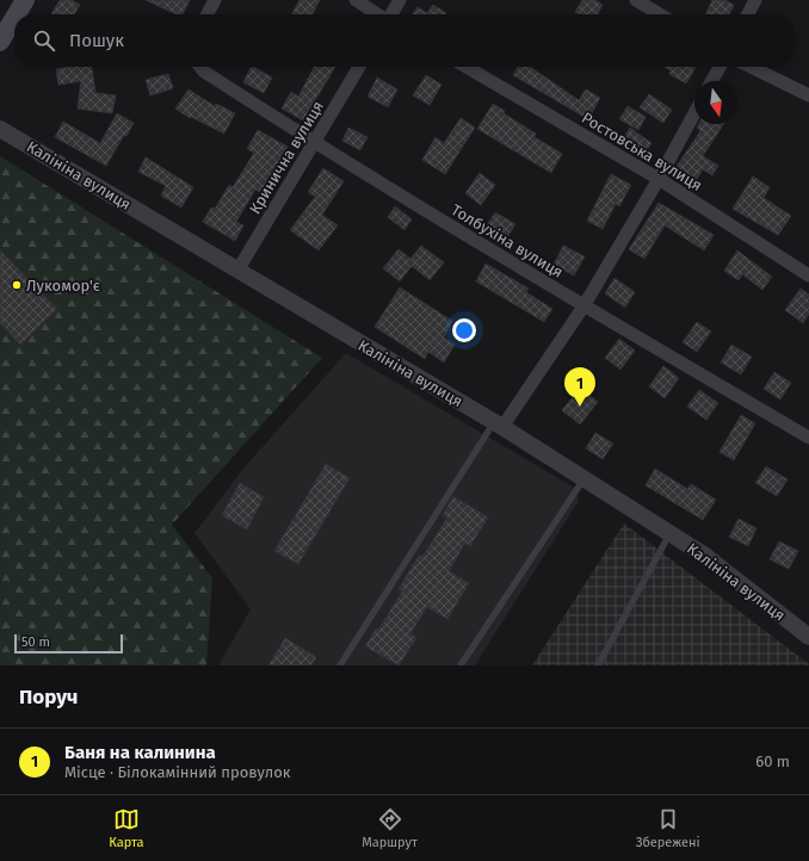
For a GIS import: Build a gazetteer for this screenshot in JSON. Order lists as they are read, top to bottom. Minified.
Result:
{"streets":{"street":["Ростовська вулиця","Кринична вулиця","Калініна вулиця","Толбухіна вулиця"]},"crossings":[["Кринична вулиця","Калініна вулиця"],["Кринична вулиця","Толбухіна вулиця"]],"places":["Лукомор'є"],"scale_bar":"50 m","north":"bottom","page":{"search":"Пошук","pins":"1","scale":"50 m","heading":"Поруч","list":[{"mark":"1","name":"Баня на калинина","note":"Місце · Білокамінний провулок","value":"60 m"}],"nav":["Карта","Маршрут","Збережені"]}}
